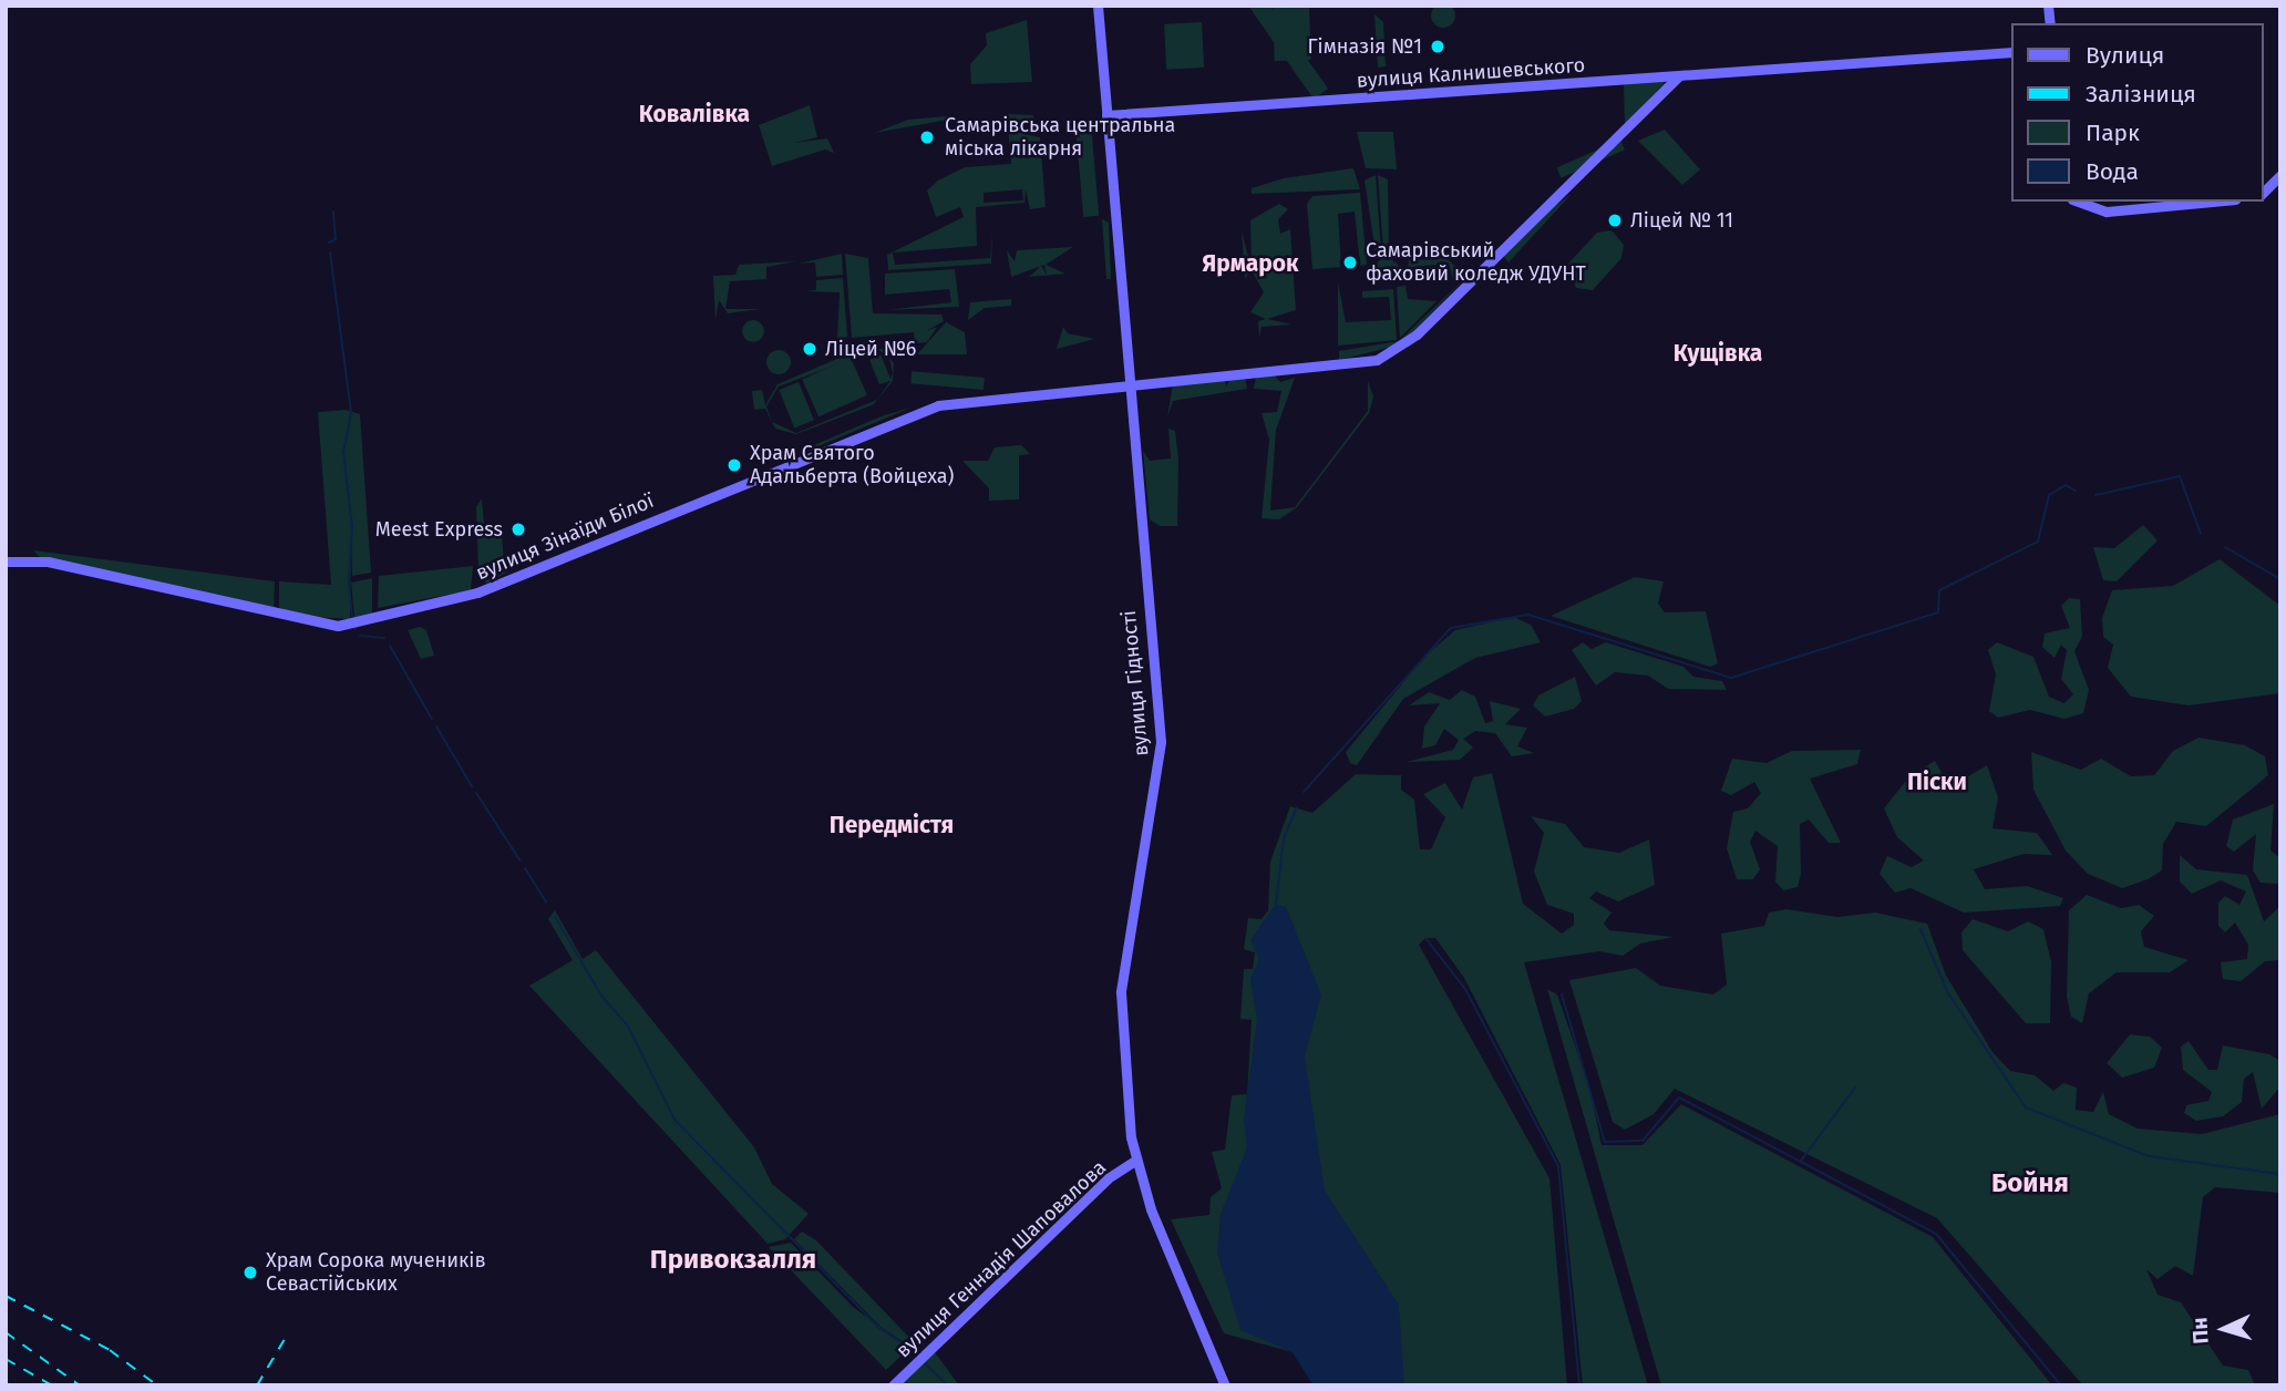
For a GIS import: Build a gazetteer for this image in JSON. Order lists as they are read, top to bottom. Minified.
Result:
{"streets":{"street":["вулиця Калнишевського","вулиця Зінаїди Білої","вулиця Гідності","вулиця Геннадія Шаповалова"]},"crossings":[["вулиця Калнишевського","вулиця Зінаїди Білої"],["вулиця Калнишевського","вулиця Гідності"],["вулиця Зінаїди Білої","вулиця Гідності"],["вулиця Гідності","вулиця Геннадія Шаповалова"]],"districts":["Ковалівка","Ярмарок","Кущівка","Піски","Передмістя","Бойня","Привокзалля"],"places":["Гімназія №1","Самарівська центральна міська лікарня","Ліцей № 11","Самарівський фаховий коледж УДУНТ","Ліцей №6","Храм Святого Адальберта (Войцеха)","Meest Express","Храм Сорока мучеників Севастійських"],"legend":["Вулиця","Залізниця","Парк","Вода"],"north":"left"}
